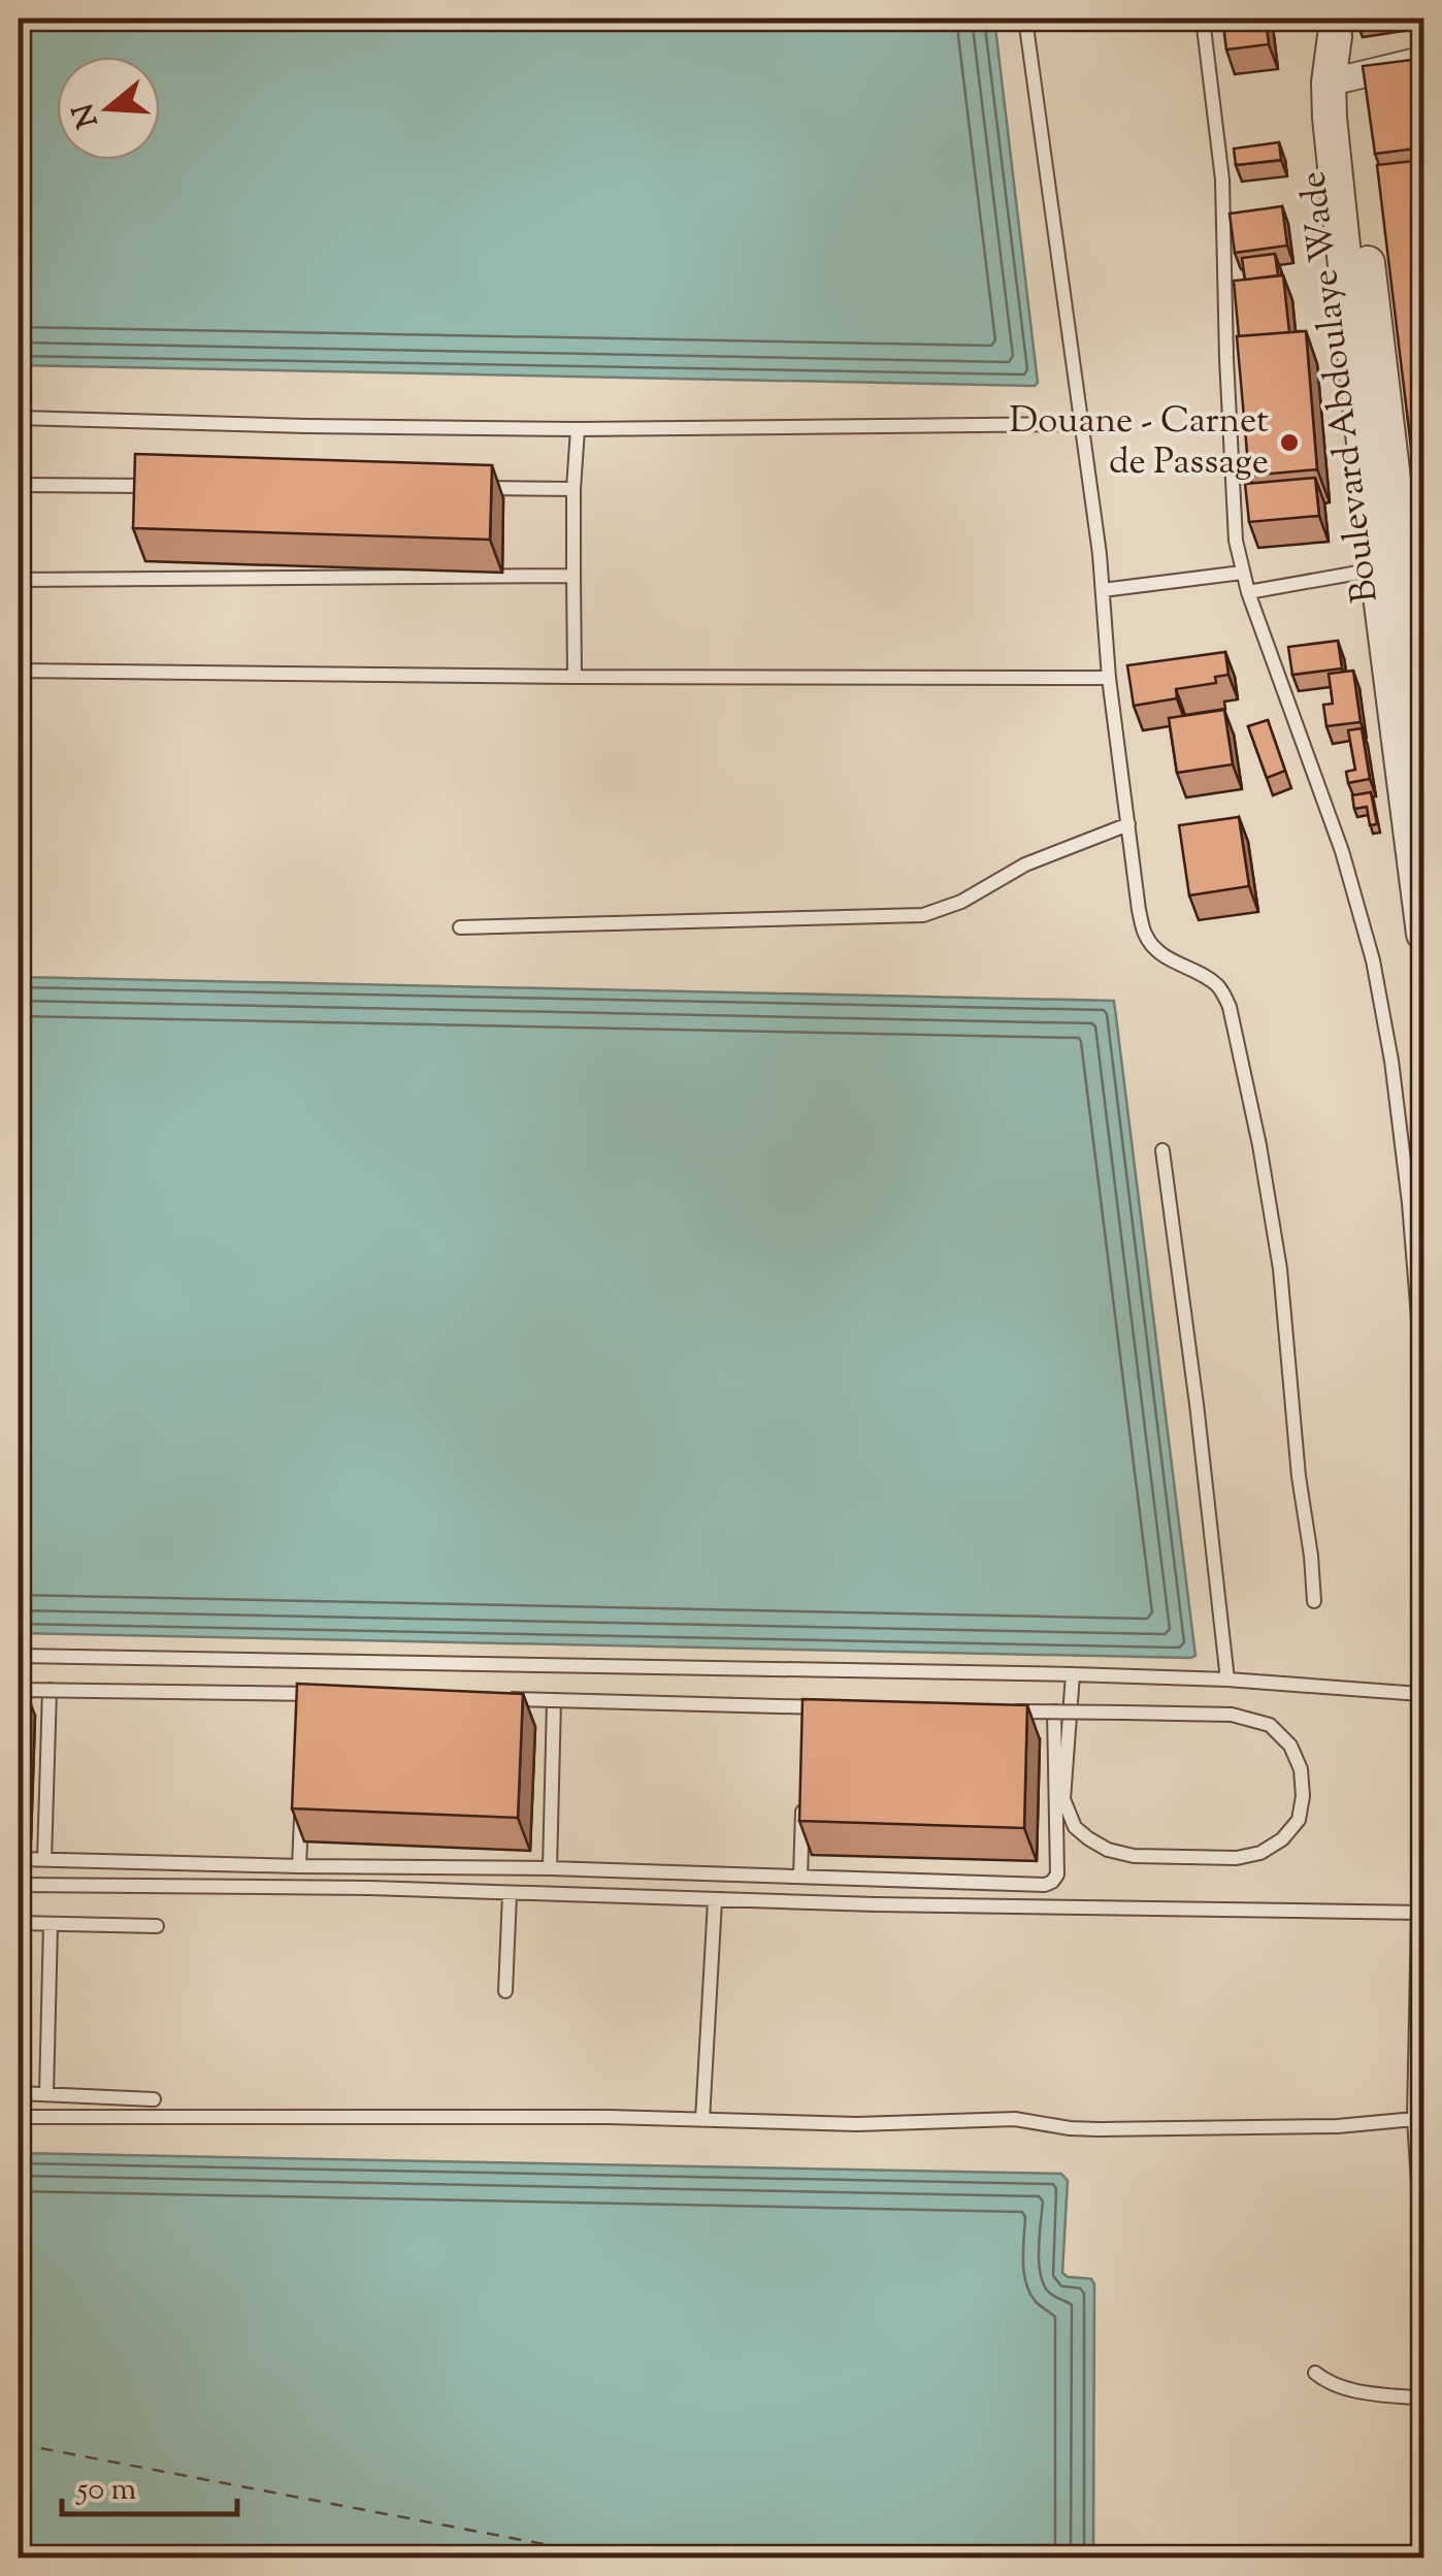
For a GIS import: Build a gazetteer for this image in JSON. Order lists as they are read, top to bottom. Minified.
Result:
{"streets":{"street":["Boulevard Abdoulaye Wade"]},"places":["Douane - Carnet de Passage"],"scale_bar":"50 m","north":"left"}
